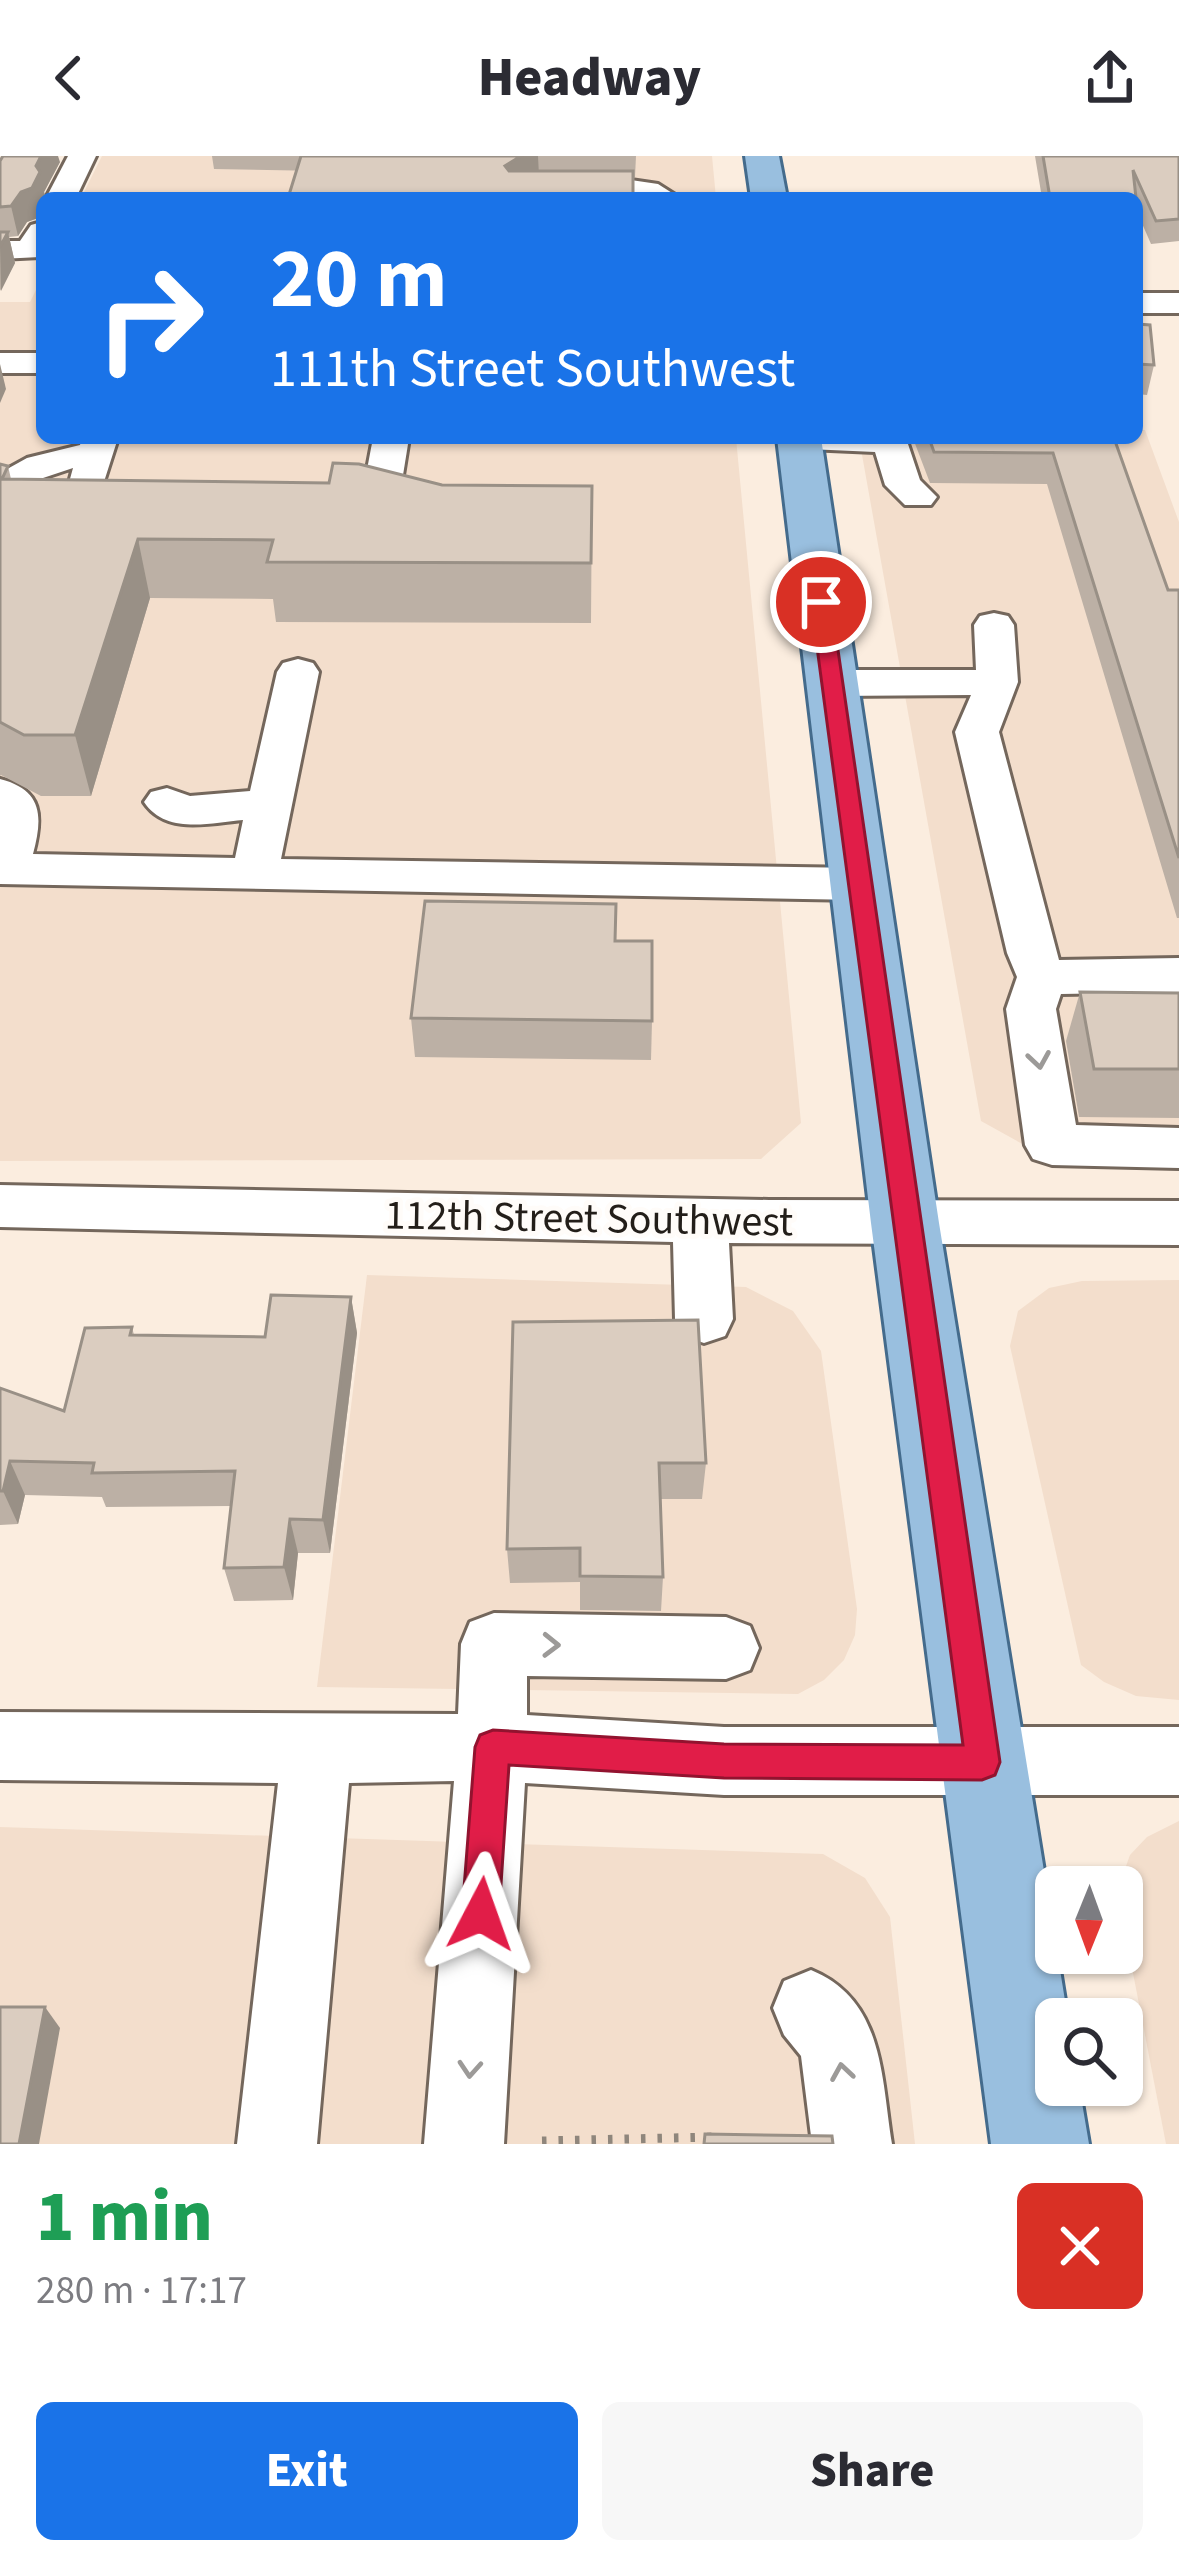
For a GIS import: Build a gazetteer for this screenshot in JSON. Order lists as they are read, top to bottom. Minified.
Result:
{"streets":{"street":["112th Street Southwest"]},"north":"bottom","page":{"header":"Headway","turn":["20 m","111th Street Southwest"],"heading":["1 min","280 m · 17:17"],"buttons":["Exit","Share"]}}
